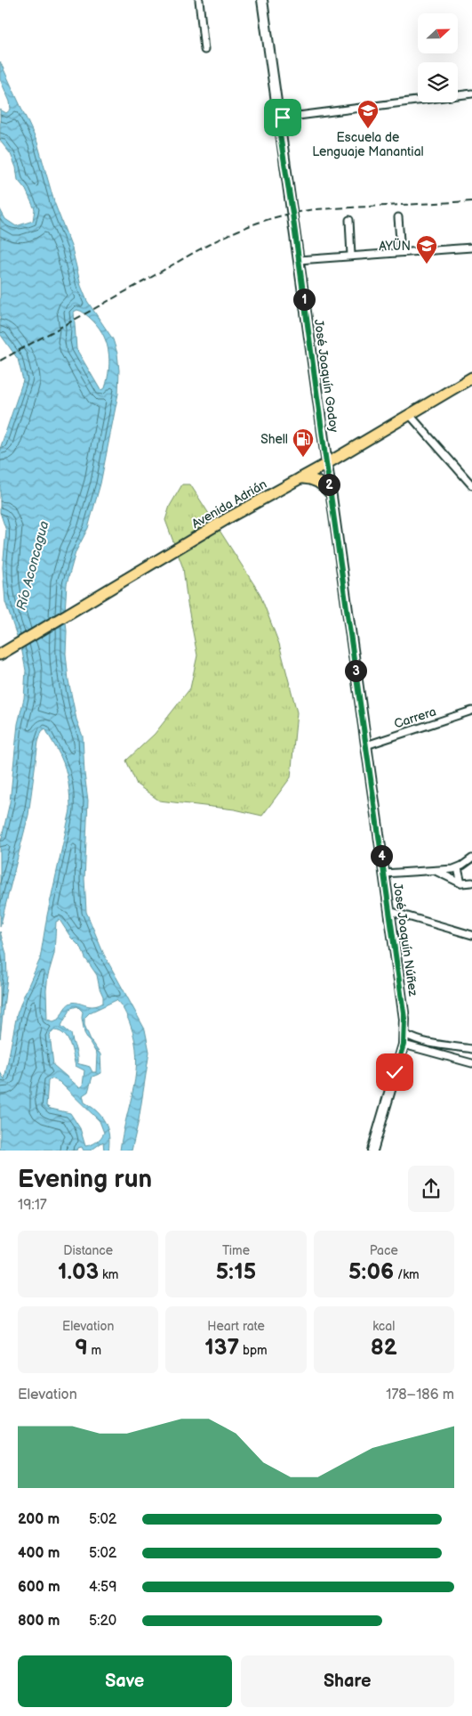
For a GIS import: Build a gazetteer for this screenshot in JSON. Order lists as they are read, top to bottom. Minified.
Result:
{"streets":{"main road":["Avenida Adrián"],"street":["José Joaquín Godoy","Carrera","José Joaquín Núñez"]},"crossings":[["José Joaquín Godoy","Avenida Adrián"],["José Joaquín Godoy","José Joaquín Núñez"],["Avenida Adrián","José Joaquín Núñez"],["Carrera","José Joaquín Núñez"]],"water":["Río Aconcagua"],"places":{"school or university":["Escuela de Lenguaje Manantial","AYÜN"],"fuel station":["Shell"]},"north":"right","page":{"pins":["1","2","3","4"],"heading":["Evening run","19:17"],"stats":[["Distance","1.03 km"],["Time","5:15"],["Pace","5:06 /km"],["Elevation","9 m"],["Heart rate","137 bpm"],["kcal","82"]],"chart":["Elevation","178–186 m"],"list":[{"name":"200 m","note":"5:02"},{"name":"400 m","note":"5:02"},{"name":"600 m","note":"4:59"},{"name":"800 m","note":"5:20"}],"buttons":["Save","Share"]}}
